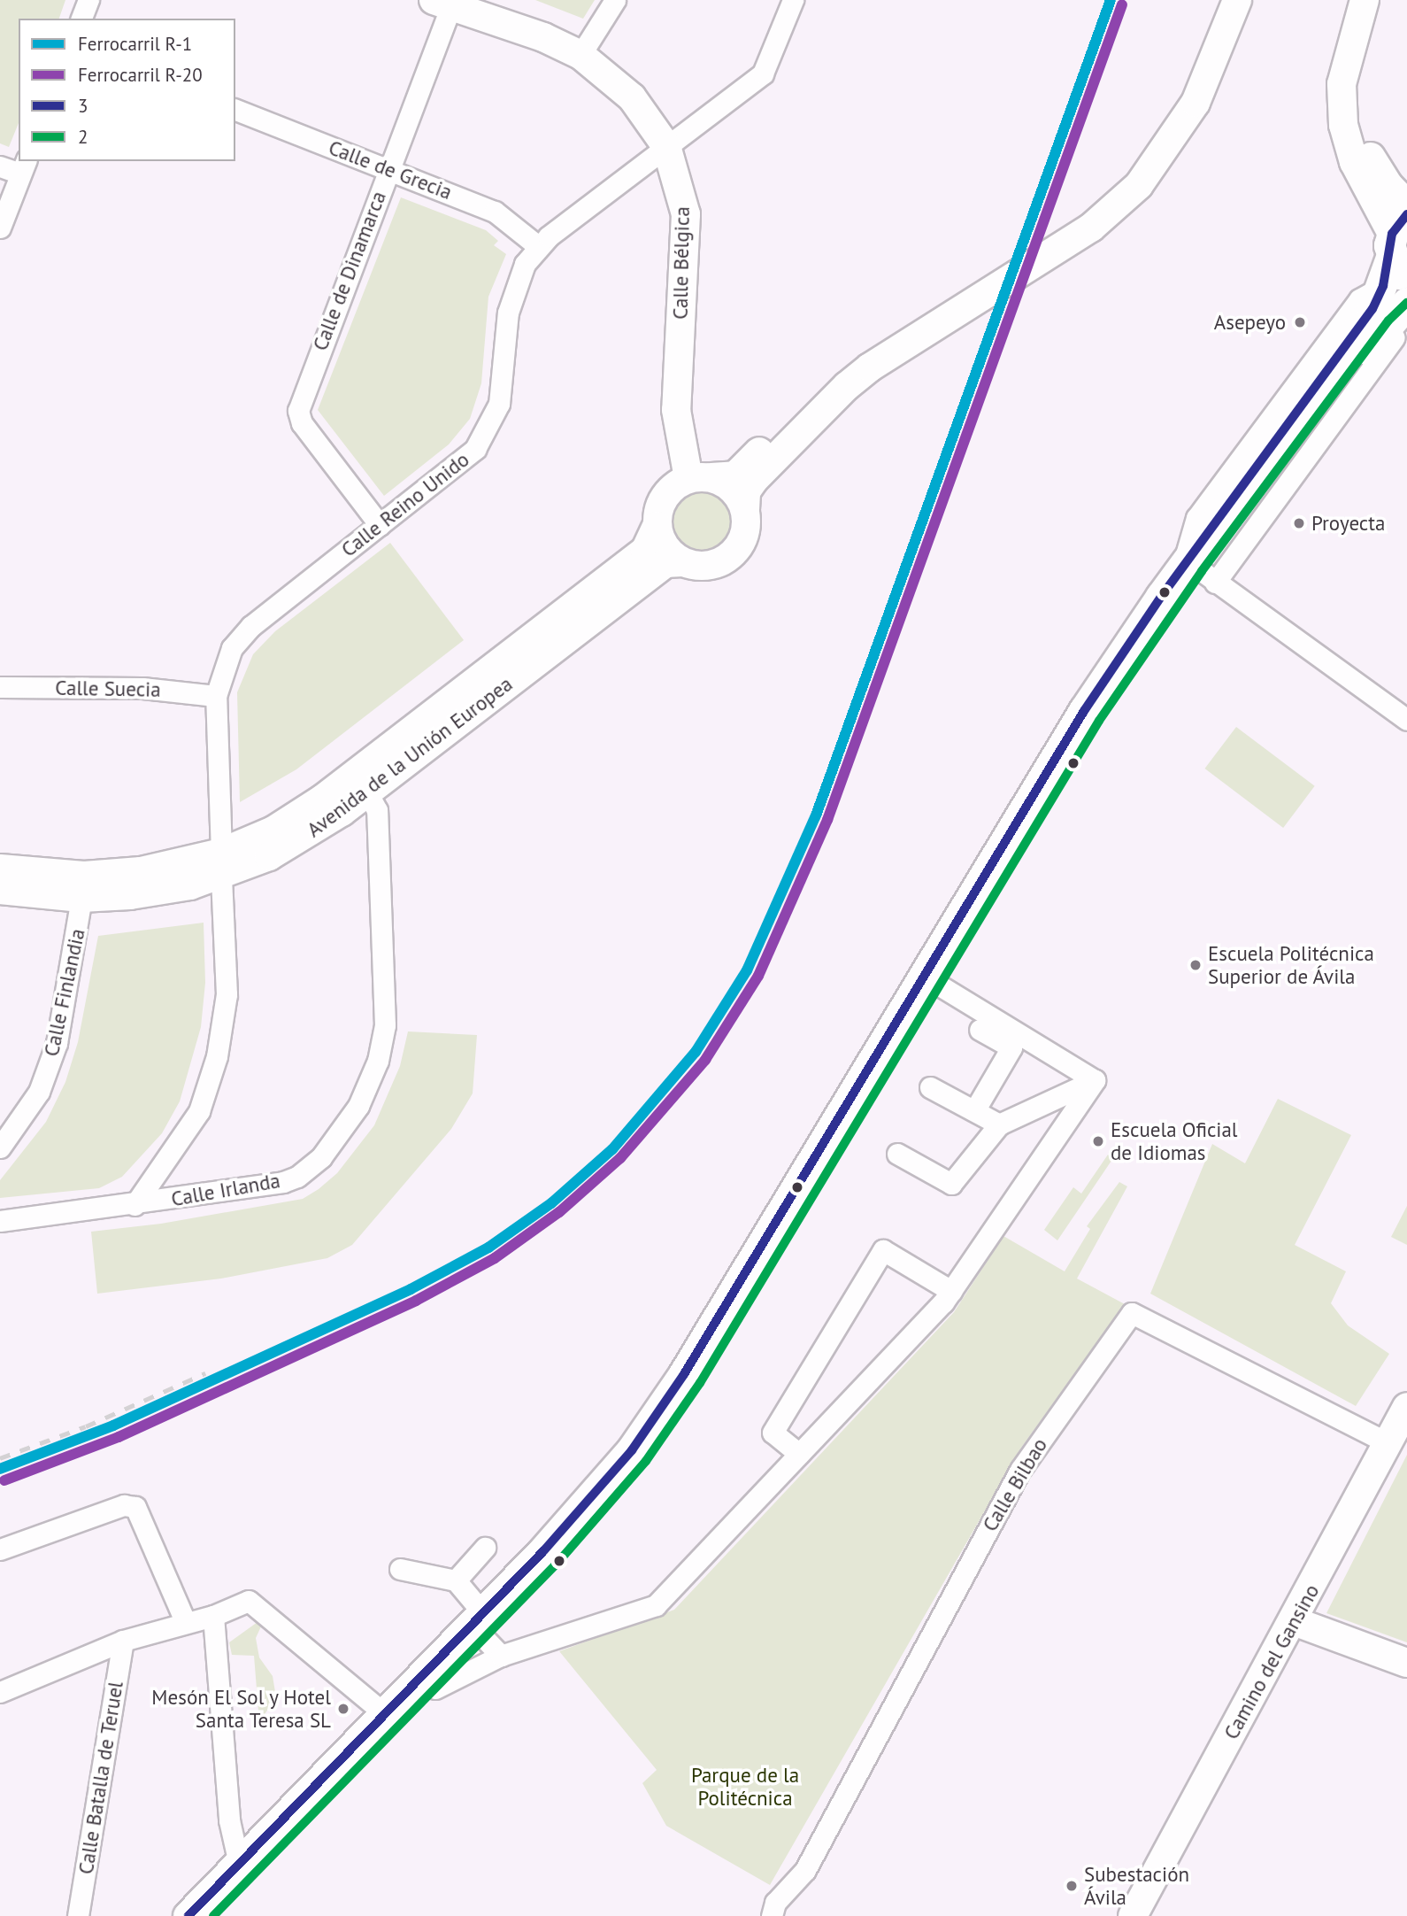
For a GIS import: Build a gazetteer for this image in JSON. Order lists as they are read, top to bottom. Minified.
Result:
{"streets":{"main road":["Calle Bélgica","Avenida de la Unión Europea","Camino del Gansino"],"street":["Calle de Grecia","Calle de Dinamarca","Calle Reino Unido","Calle Suecia","Calle Finlandia","Calle Irlanda","Calle Bilbao","Calle Batalla de Teruel"]},"crossings":[["Calle de Grecia","Calle de Dinamarca"],["Calle de Grecia","Calle Reino Unido"],["Calle Bélgica","Calle de Dinamarca"],["Calle Bélgica","Calle Reino Unido"],["Calle Bélgica","Avenida de la Unión Europea"],["Calle de Dinamarca","Calle Reino Unido"],["Calle Reino Unido","Calle Suecia"],["Calle Reino Unido","Avenida de la Unión Europea"],["Calle Reino Unido","Calle Irlanda"],["Avenida de la Unión Europea","Calle Finlandia"],["Avenida de la Unión Europea","Calle Irlanda"],["Calle Bilbao","Camino del Gansino"]],"parks":["Parque de la Politécnica"],"places":["Asepeyo","Proyecta","Escuela Politécnica Superior de Ávila","Escuela Oficial de Idiomas","Mesón El Sol y Hotel Santa Teresa SL","Subestación Ávila"],"lines":["rail line R-1","rail line R-20","transit line 3","transit line 2"],"legend":["Ferrocarril R-1","Ferrocarril R-20","3","2"]}
